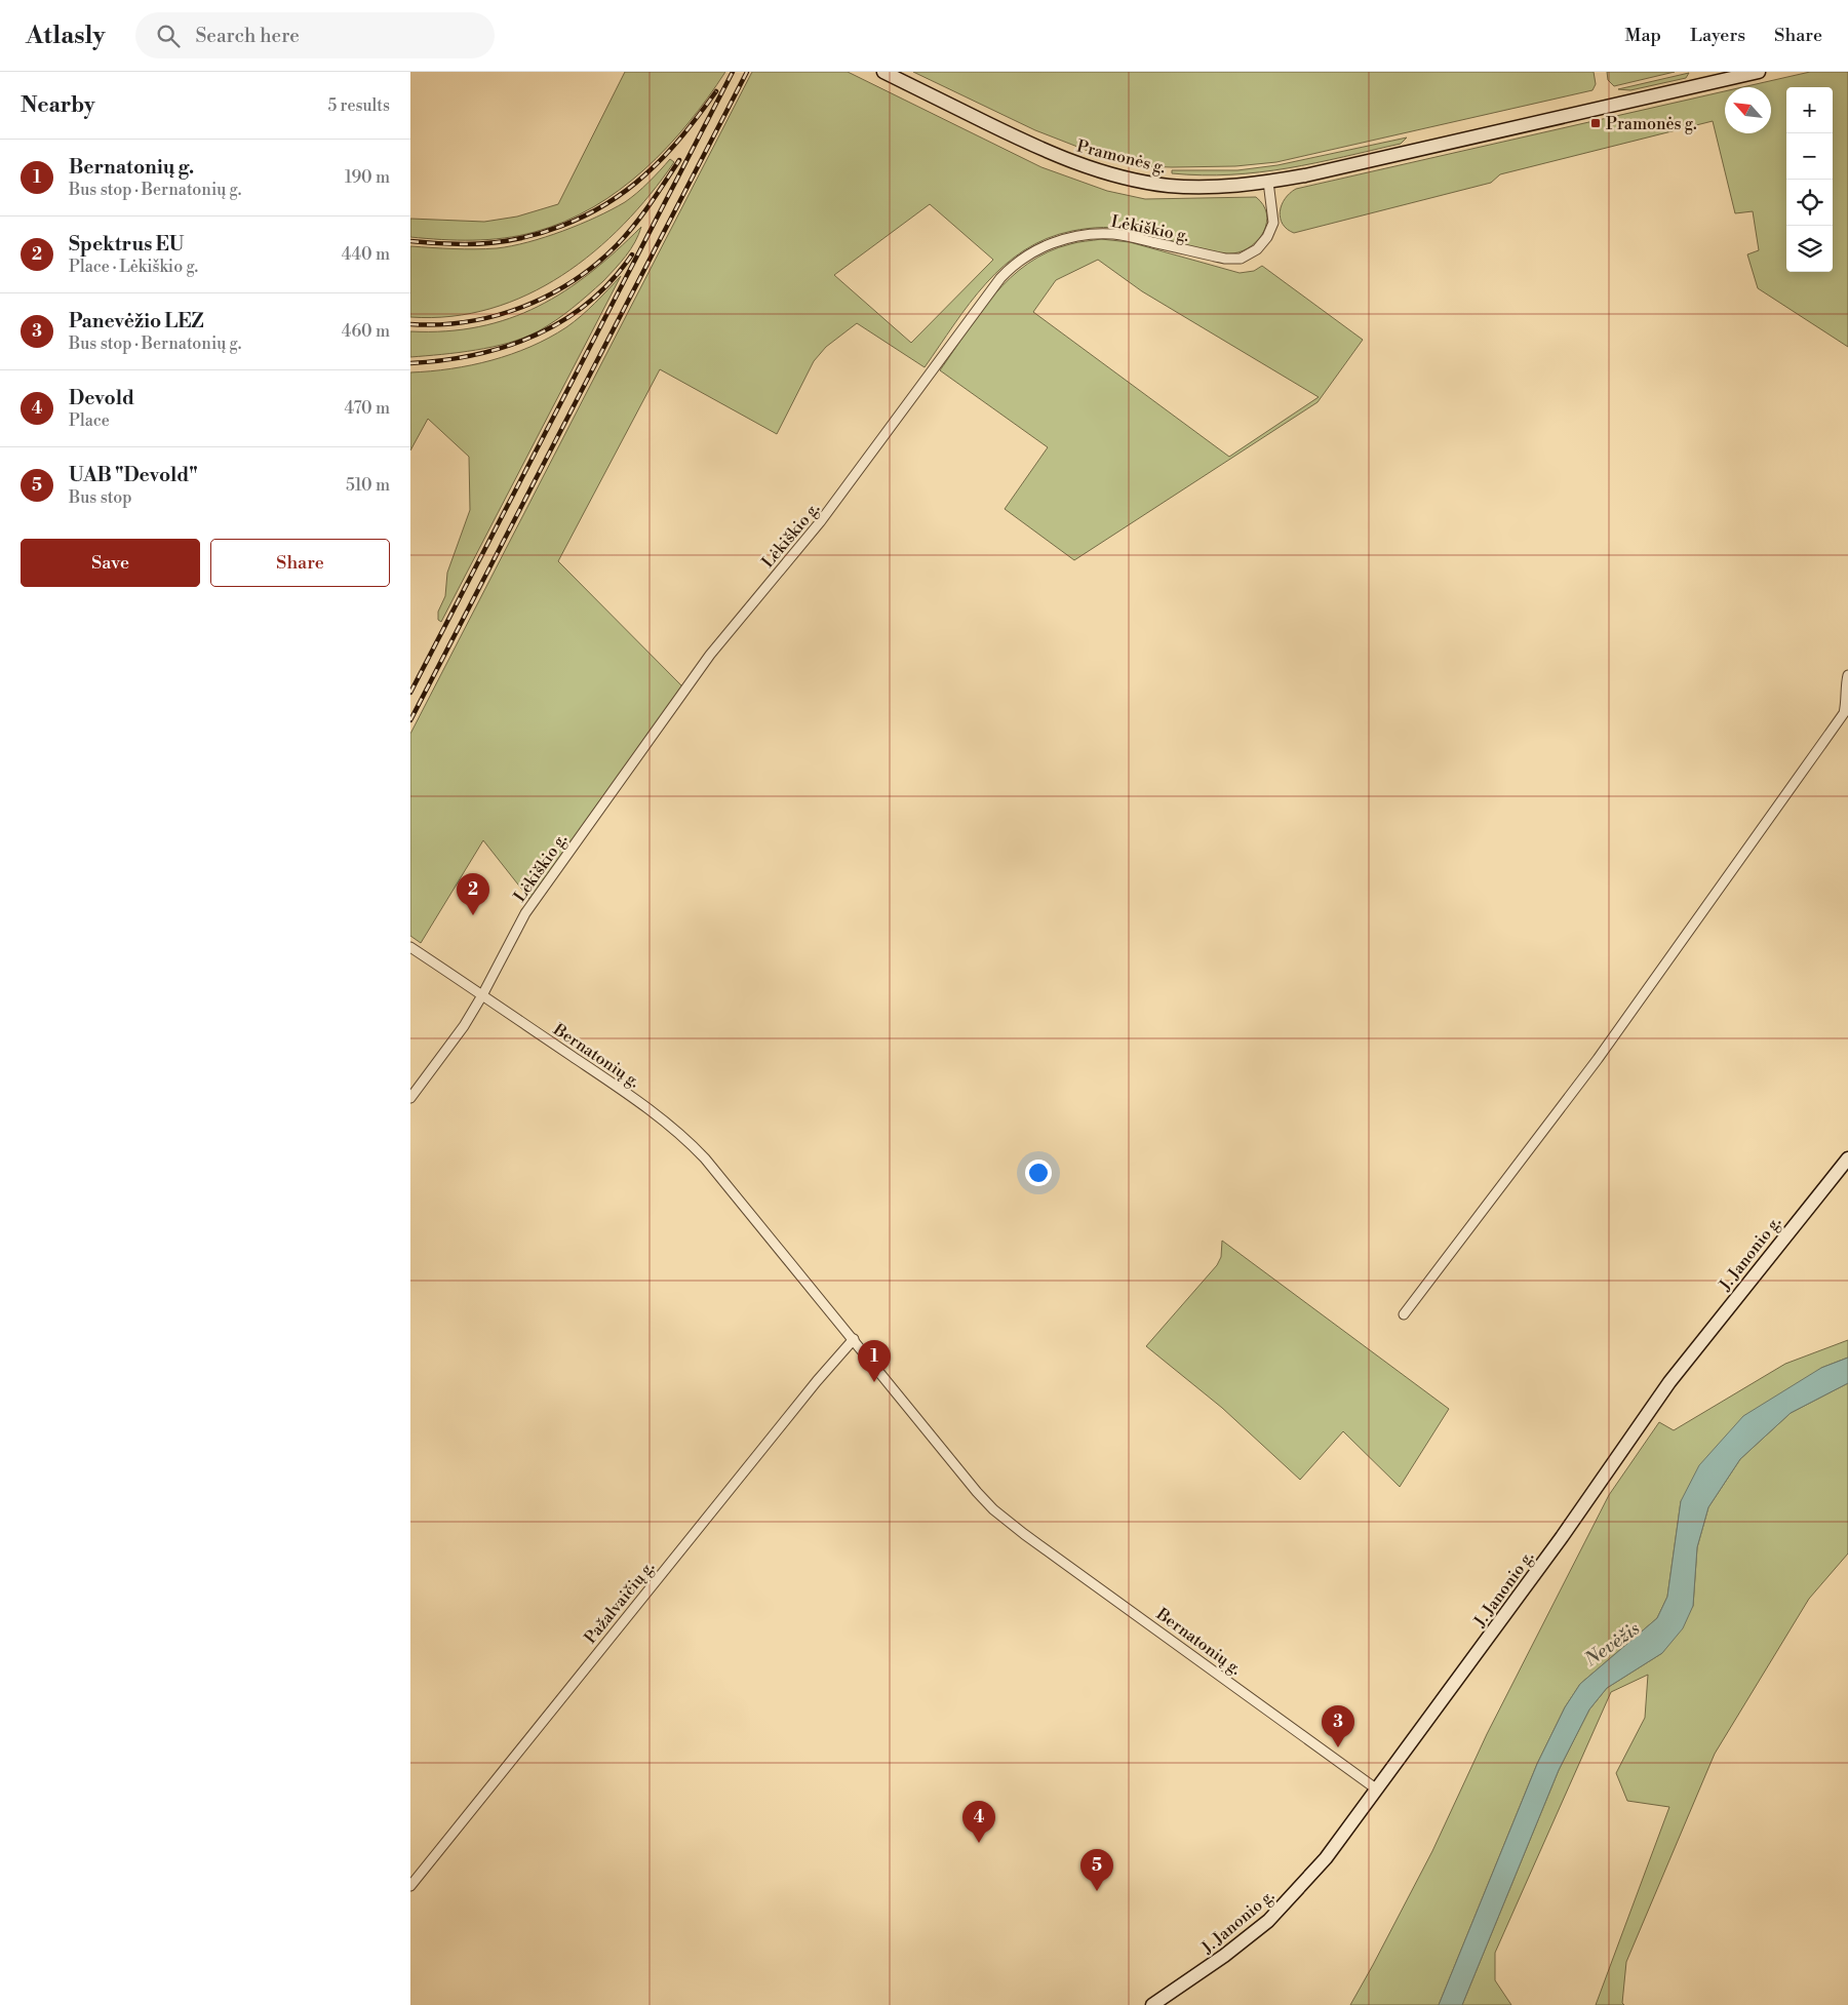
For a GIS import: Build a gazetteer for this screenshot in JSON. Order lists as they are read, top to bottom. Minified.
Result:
{"streets":{"street":["Pramonės g.","Lėkiškio g.","Bernatonių g.","J. Janonio g.","Pažalvaičių g."]},"crossings":[["Pramonės g.","Lėkiškio g."],["Lėkiškio g.","Bernatonių g."],["Bernatonių g.","J. Janonio g."],["Bernatonių g.","Pažalvaičių g."]],"water":["Nevėžis"],"places":{"transit":["Pramonės g."]},"north":"top left","page":{"header":"Atlasly","search":"Search here","nav":["Map","Layers","Share"],"heading":["Nearby","5 results"],"map_buttons":["+","−"],"list":[{"mark":"1","name":"Bernatonių g.","note":"Bus stop · Bernatonių g.","value":"190 m"},{"mark":"2","name":"Spektrus EU","note":"Place · Lėkiškio g.","value":"440 m"},{"mark":"3","name":"Panevėžio LEZ","note":"Bus stop · Bernatonių g.","value":"460 m"},{"mark":"4","name":"Devold","note":"Place","value":"470 m"},{"mark":"5","name":"UAB \"Devold\"","note":"Bus stop","value":"510 m"}],"buttons":["Save","Share"],"pins":["2","1","3","4","5"]}}
